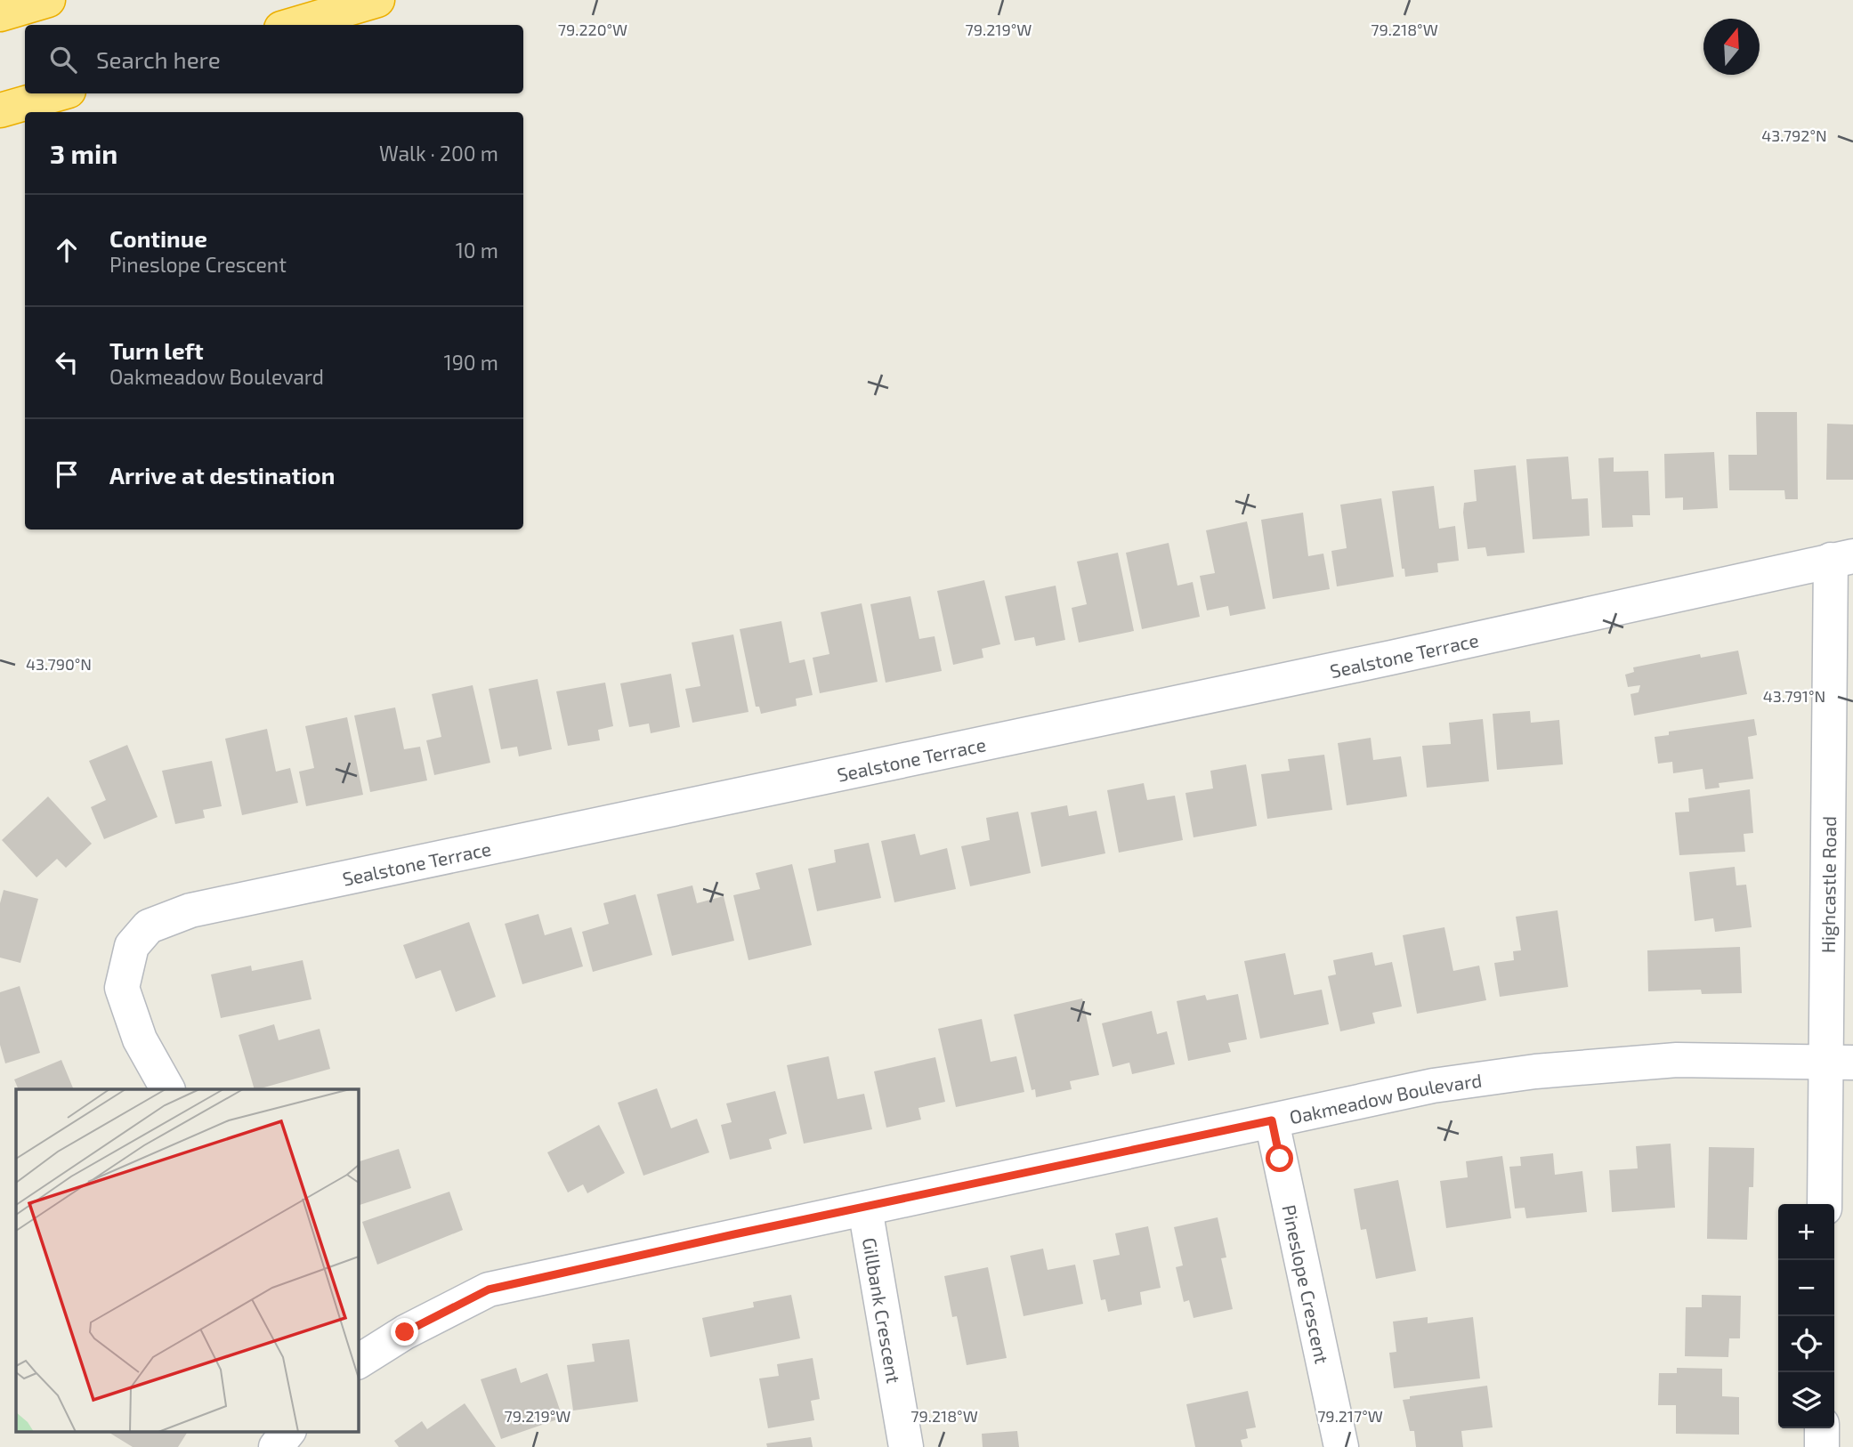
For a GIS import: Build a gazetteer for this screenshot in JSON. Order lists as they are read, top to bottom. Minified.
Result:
{"streets":{"street":["Sealstone Terrace","Highcastle Road","Oakmeadow Boulevard","Pineslope Crescent","Gillbank Crescent"]},"crossings":[["Sealstone Terrace","Highcastle Road"],["Highcastle Road","Oakmeadow Boulevard"],["Oakmeadow Boulevard","Pineslope Crescent"],["Oakmeadow Boulevard","Gillbank Crescent"]],"north":"top","page":{"search":"Search here","heading":["3 min","Walk · 200 m"],"list":[["Continue","Pineslope Crescent","10 m"],["Turn left","Oakmeadow Boulevard","190 m"],"Arrive at destination"],"map_buttons":["+","−"]},"coordinates":["79.220°W","79.219°W","79.218°W","43.792°N","43.790°N","43.791°N","79.217°W"]}
